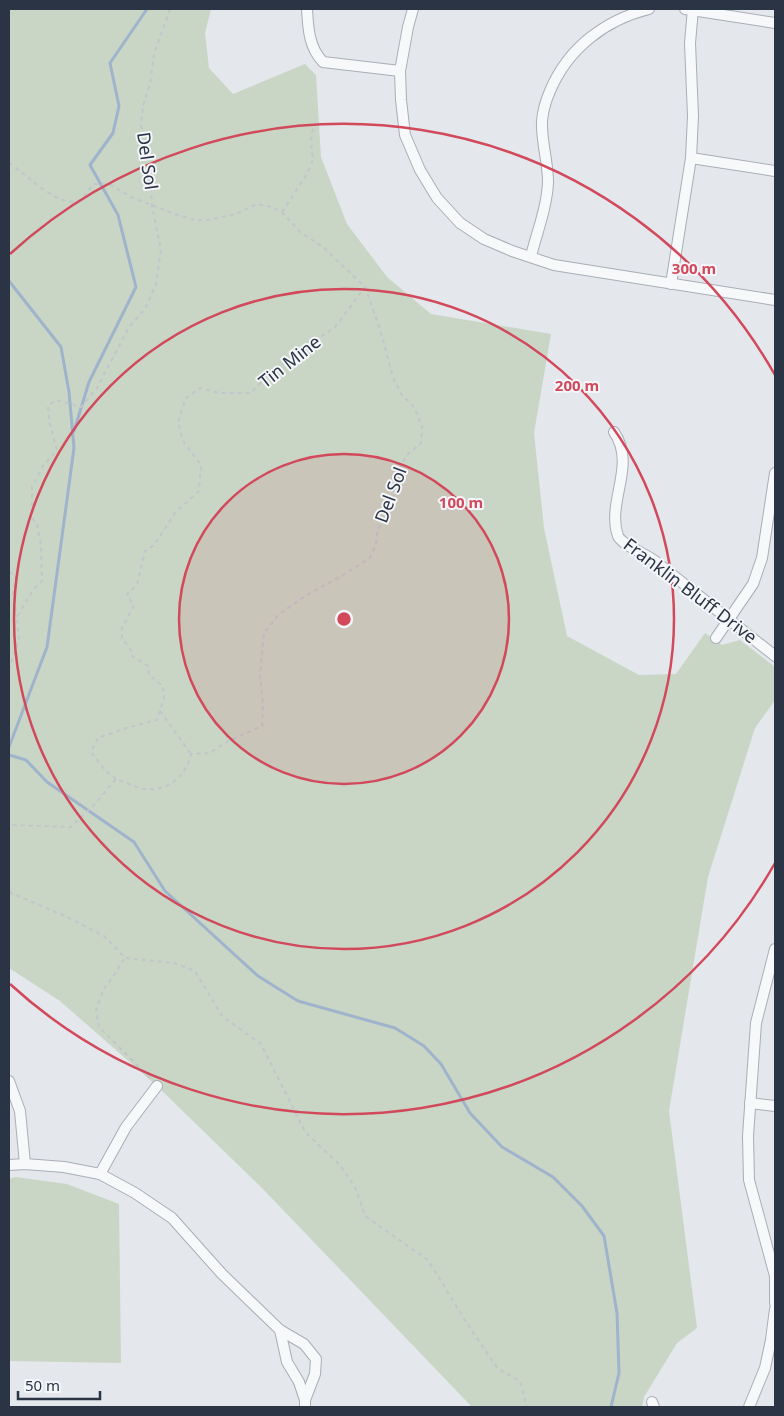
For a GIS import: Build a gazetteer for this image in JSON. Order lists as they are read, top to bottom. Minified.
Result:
{"streets":{"street":["Franklin Bluff Drive"],"path":["Del Sol","Tin Mine"]},"crossings":[["Del Sol","Tin Mine"]],"scale_bar":"50 m","rings":["300 m","200 m","100 m"]}
